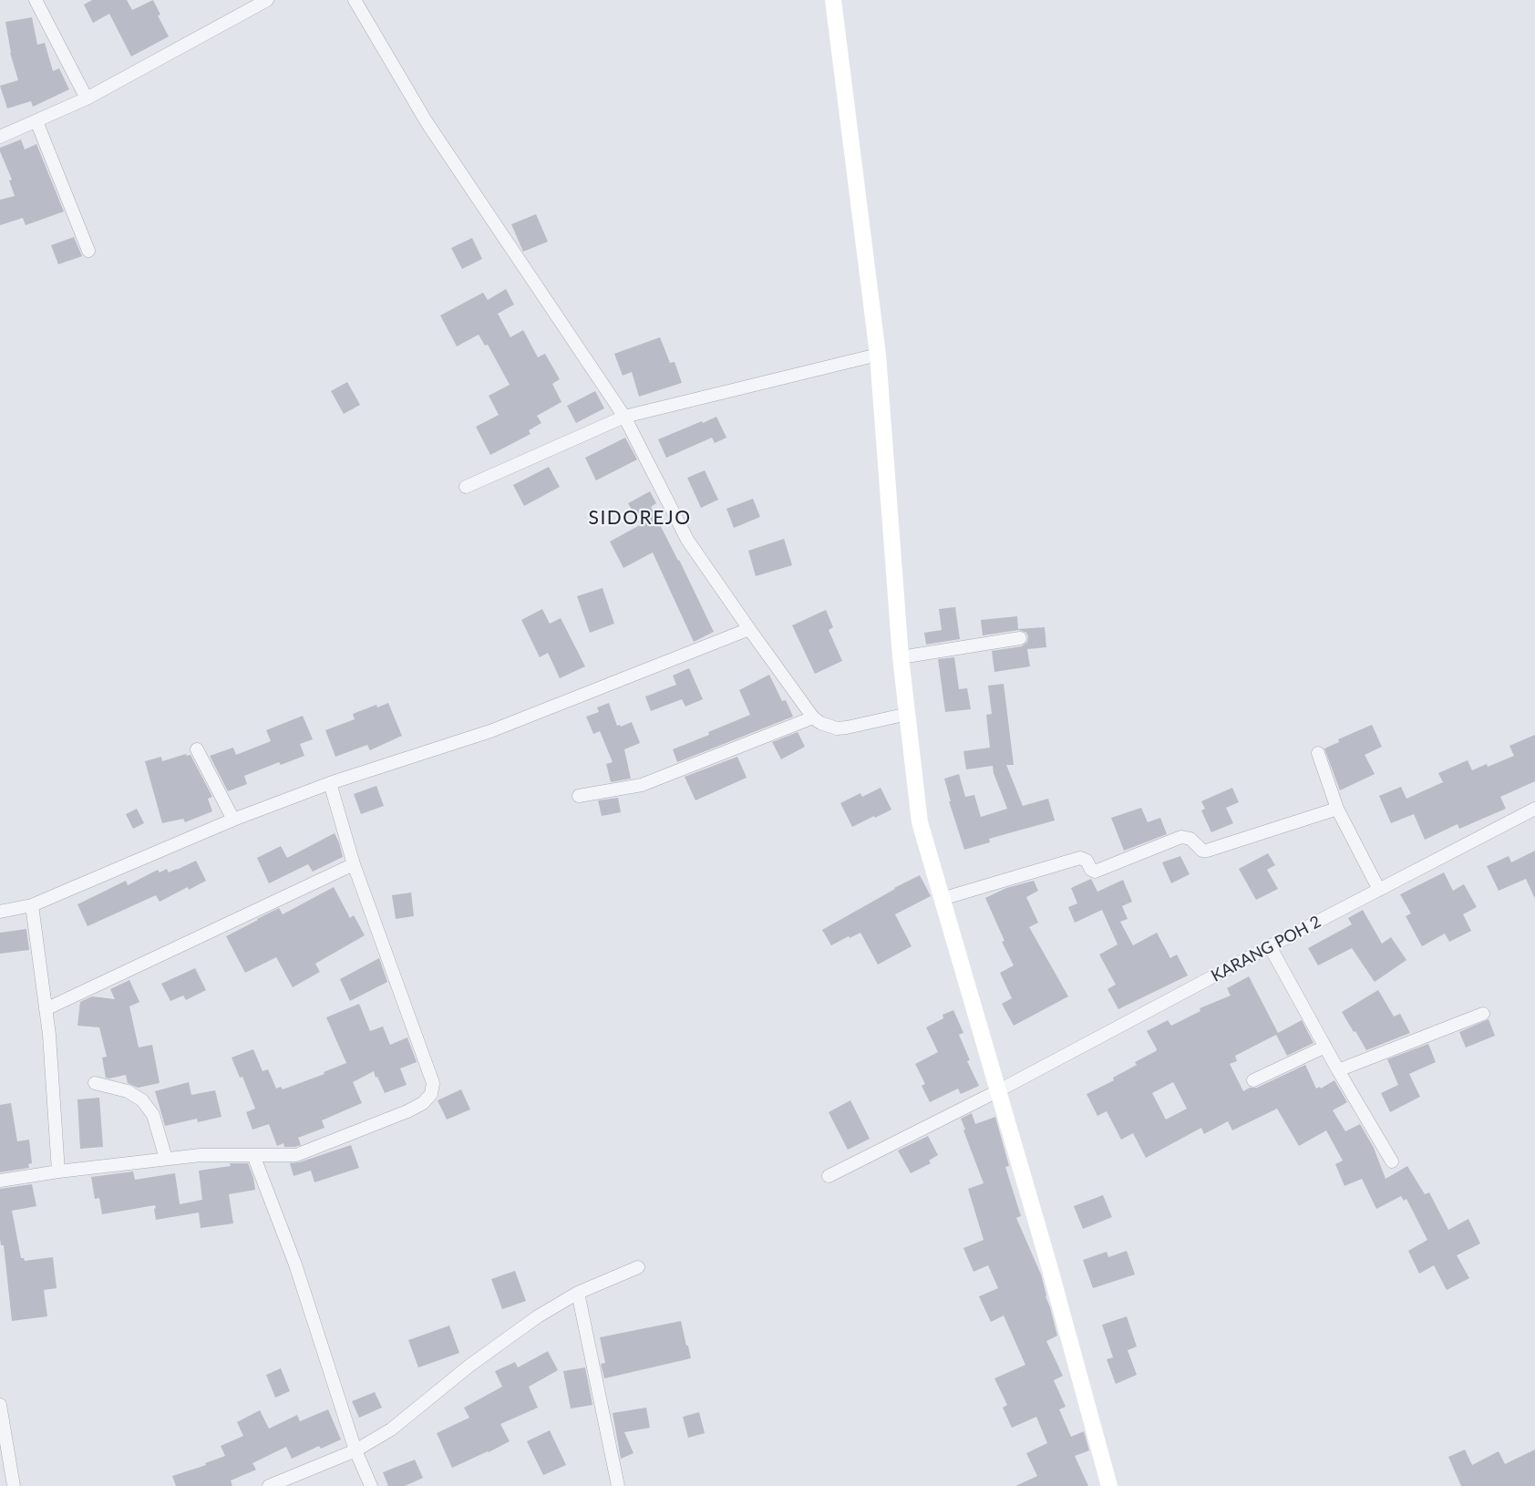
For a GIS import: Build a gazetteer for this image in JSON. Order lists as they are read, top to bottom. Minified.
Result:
{"streets":{"street":["KARANG POH 2"]},"districts":["SIDOREJO"]}
